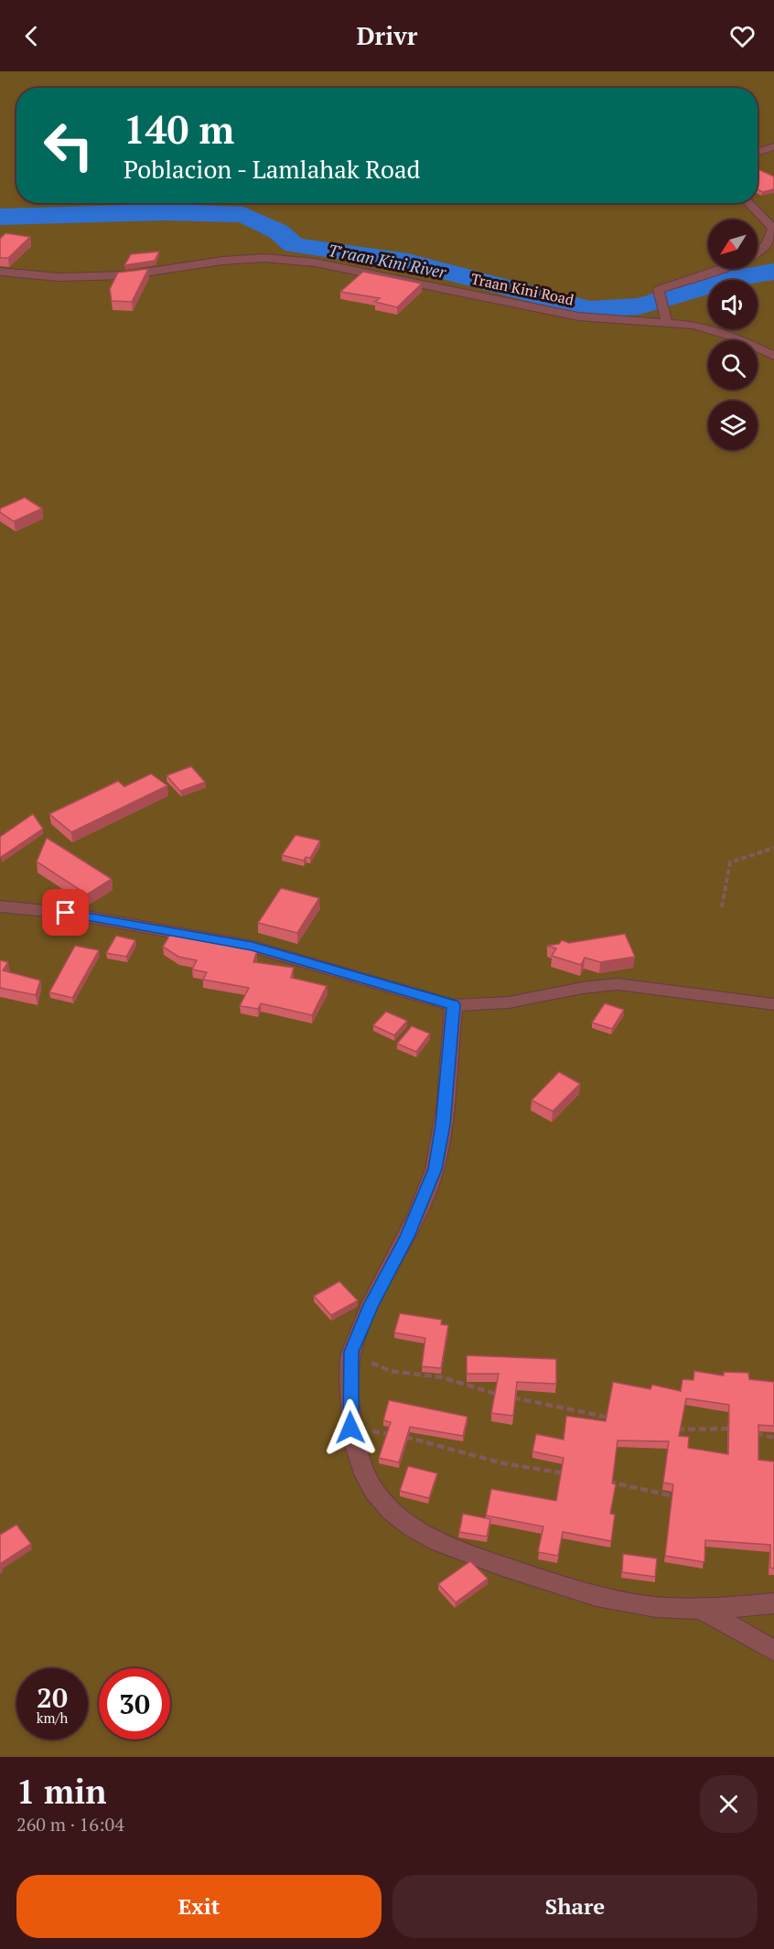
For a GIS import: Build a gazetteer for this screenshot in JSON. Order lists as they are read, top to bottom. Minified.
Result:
{"streets":{"street":["Traan Kini Road"]},"water":["T'raan Kini River"],"north":"bottom left","page":{"header":"Drivr","turn":["140 m","Poblacion - Lamlahak Road"],"speed":"20 km/h","limit":"30","heading":["1 min","260 m · 16:04"],"buttons":["Exit","Share"]}}
